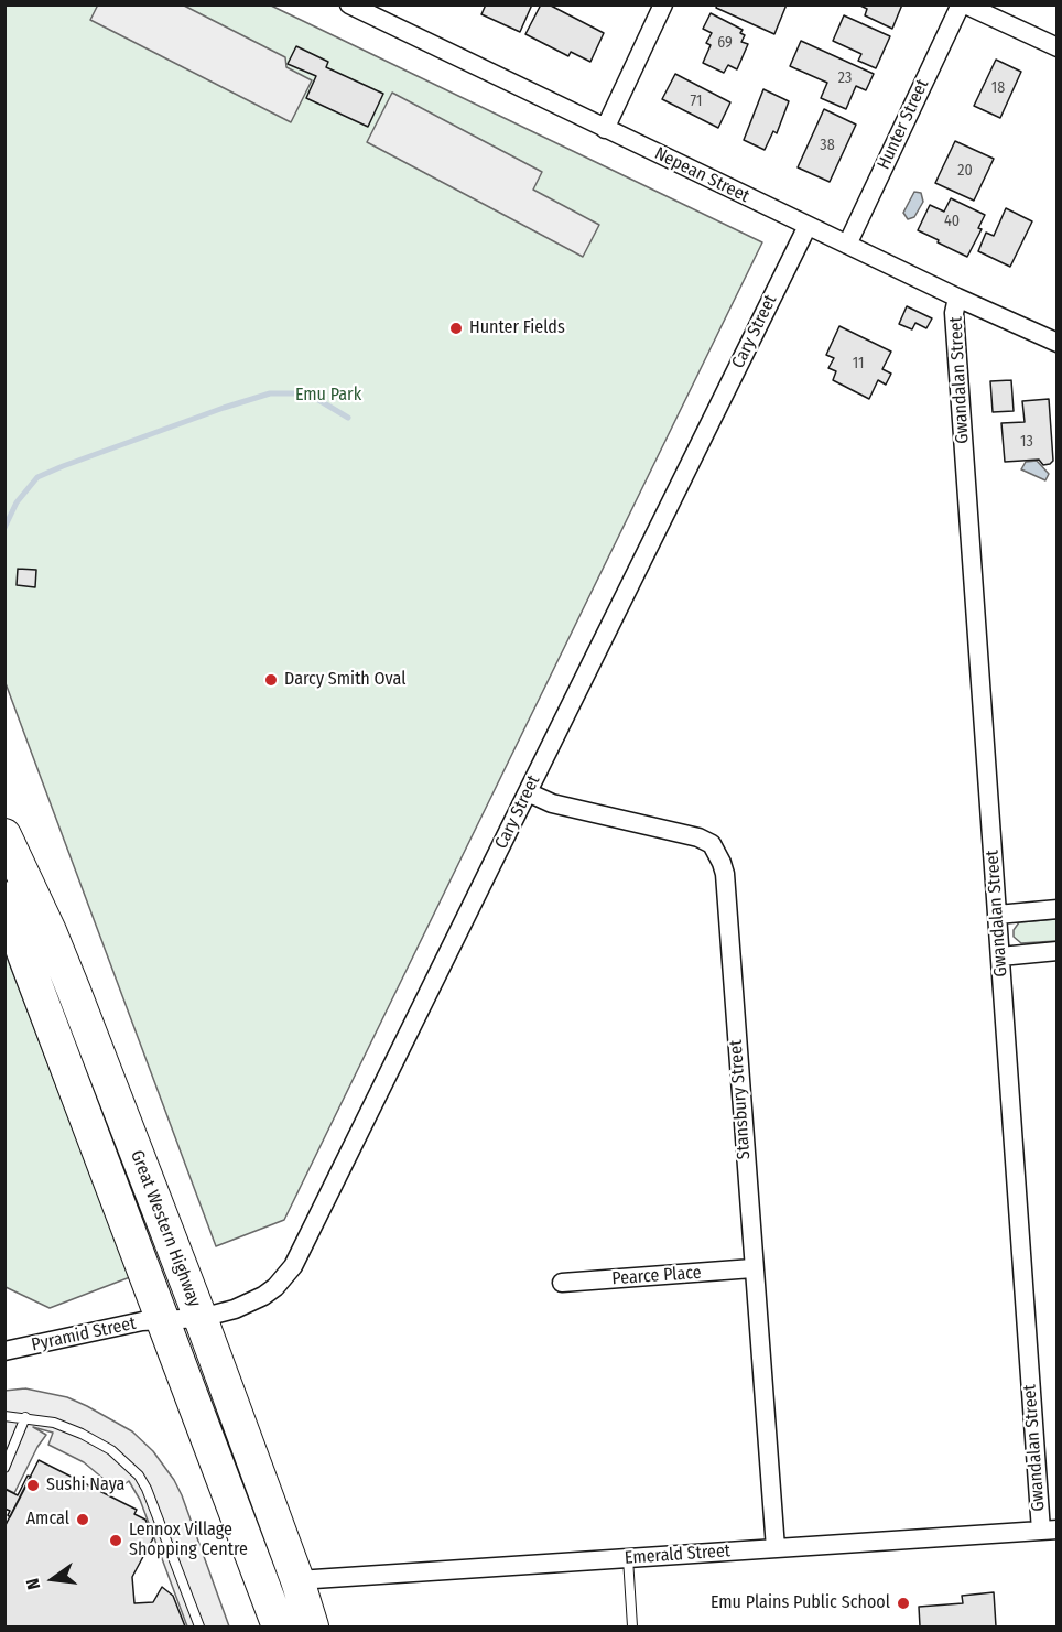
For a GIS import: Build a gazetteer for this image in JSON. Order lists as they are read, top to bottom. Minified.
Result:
{"streets":{"highway":["Great Western Highway"],"street":["Hunter Street","Nepean Street","Cary Street","Gwandalan Street","Stansbury Street","Pearce Place","Pyramid Street","Emerald Street"]},"crossings":[["Hunter Street","Nepean Street"],["Nepean Street","Cary Street"],["Nepean Street","Gwandalan Street"],["Cary Street","Stansbury Street"],["Cary Street","Great Western Highway"],["Cary Street","Pyramid Street"],["Gwandalan Street","Emerald Street"],["Stansbury Street","Pearce Place"],["Stansbury Street","Emerald Street"],["Great Western Highway","Pyramid Street"],["Great Western Highway","Emerald Street"]],"parks":["Emu Park"],"places":["Hunter Fields","Darcy Smith Oval","Sushi Naya","Amcal","Lennox Village Shopping Centre","Emu Plains Public School"],"house_numbers":["69","23","18","71","38","20","40","11","13"],"north":"left"}
